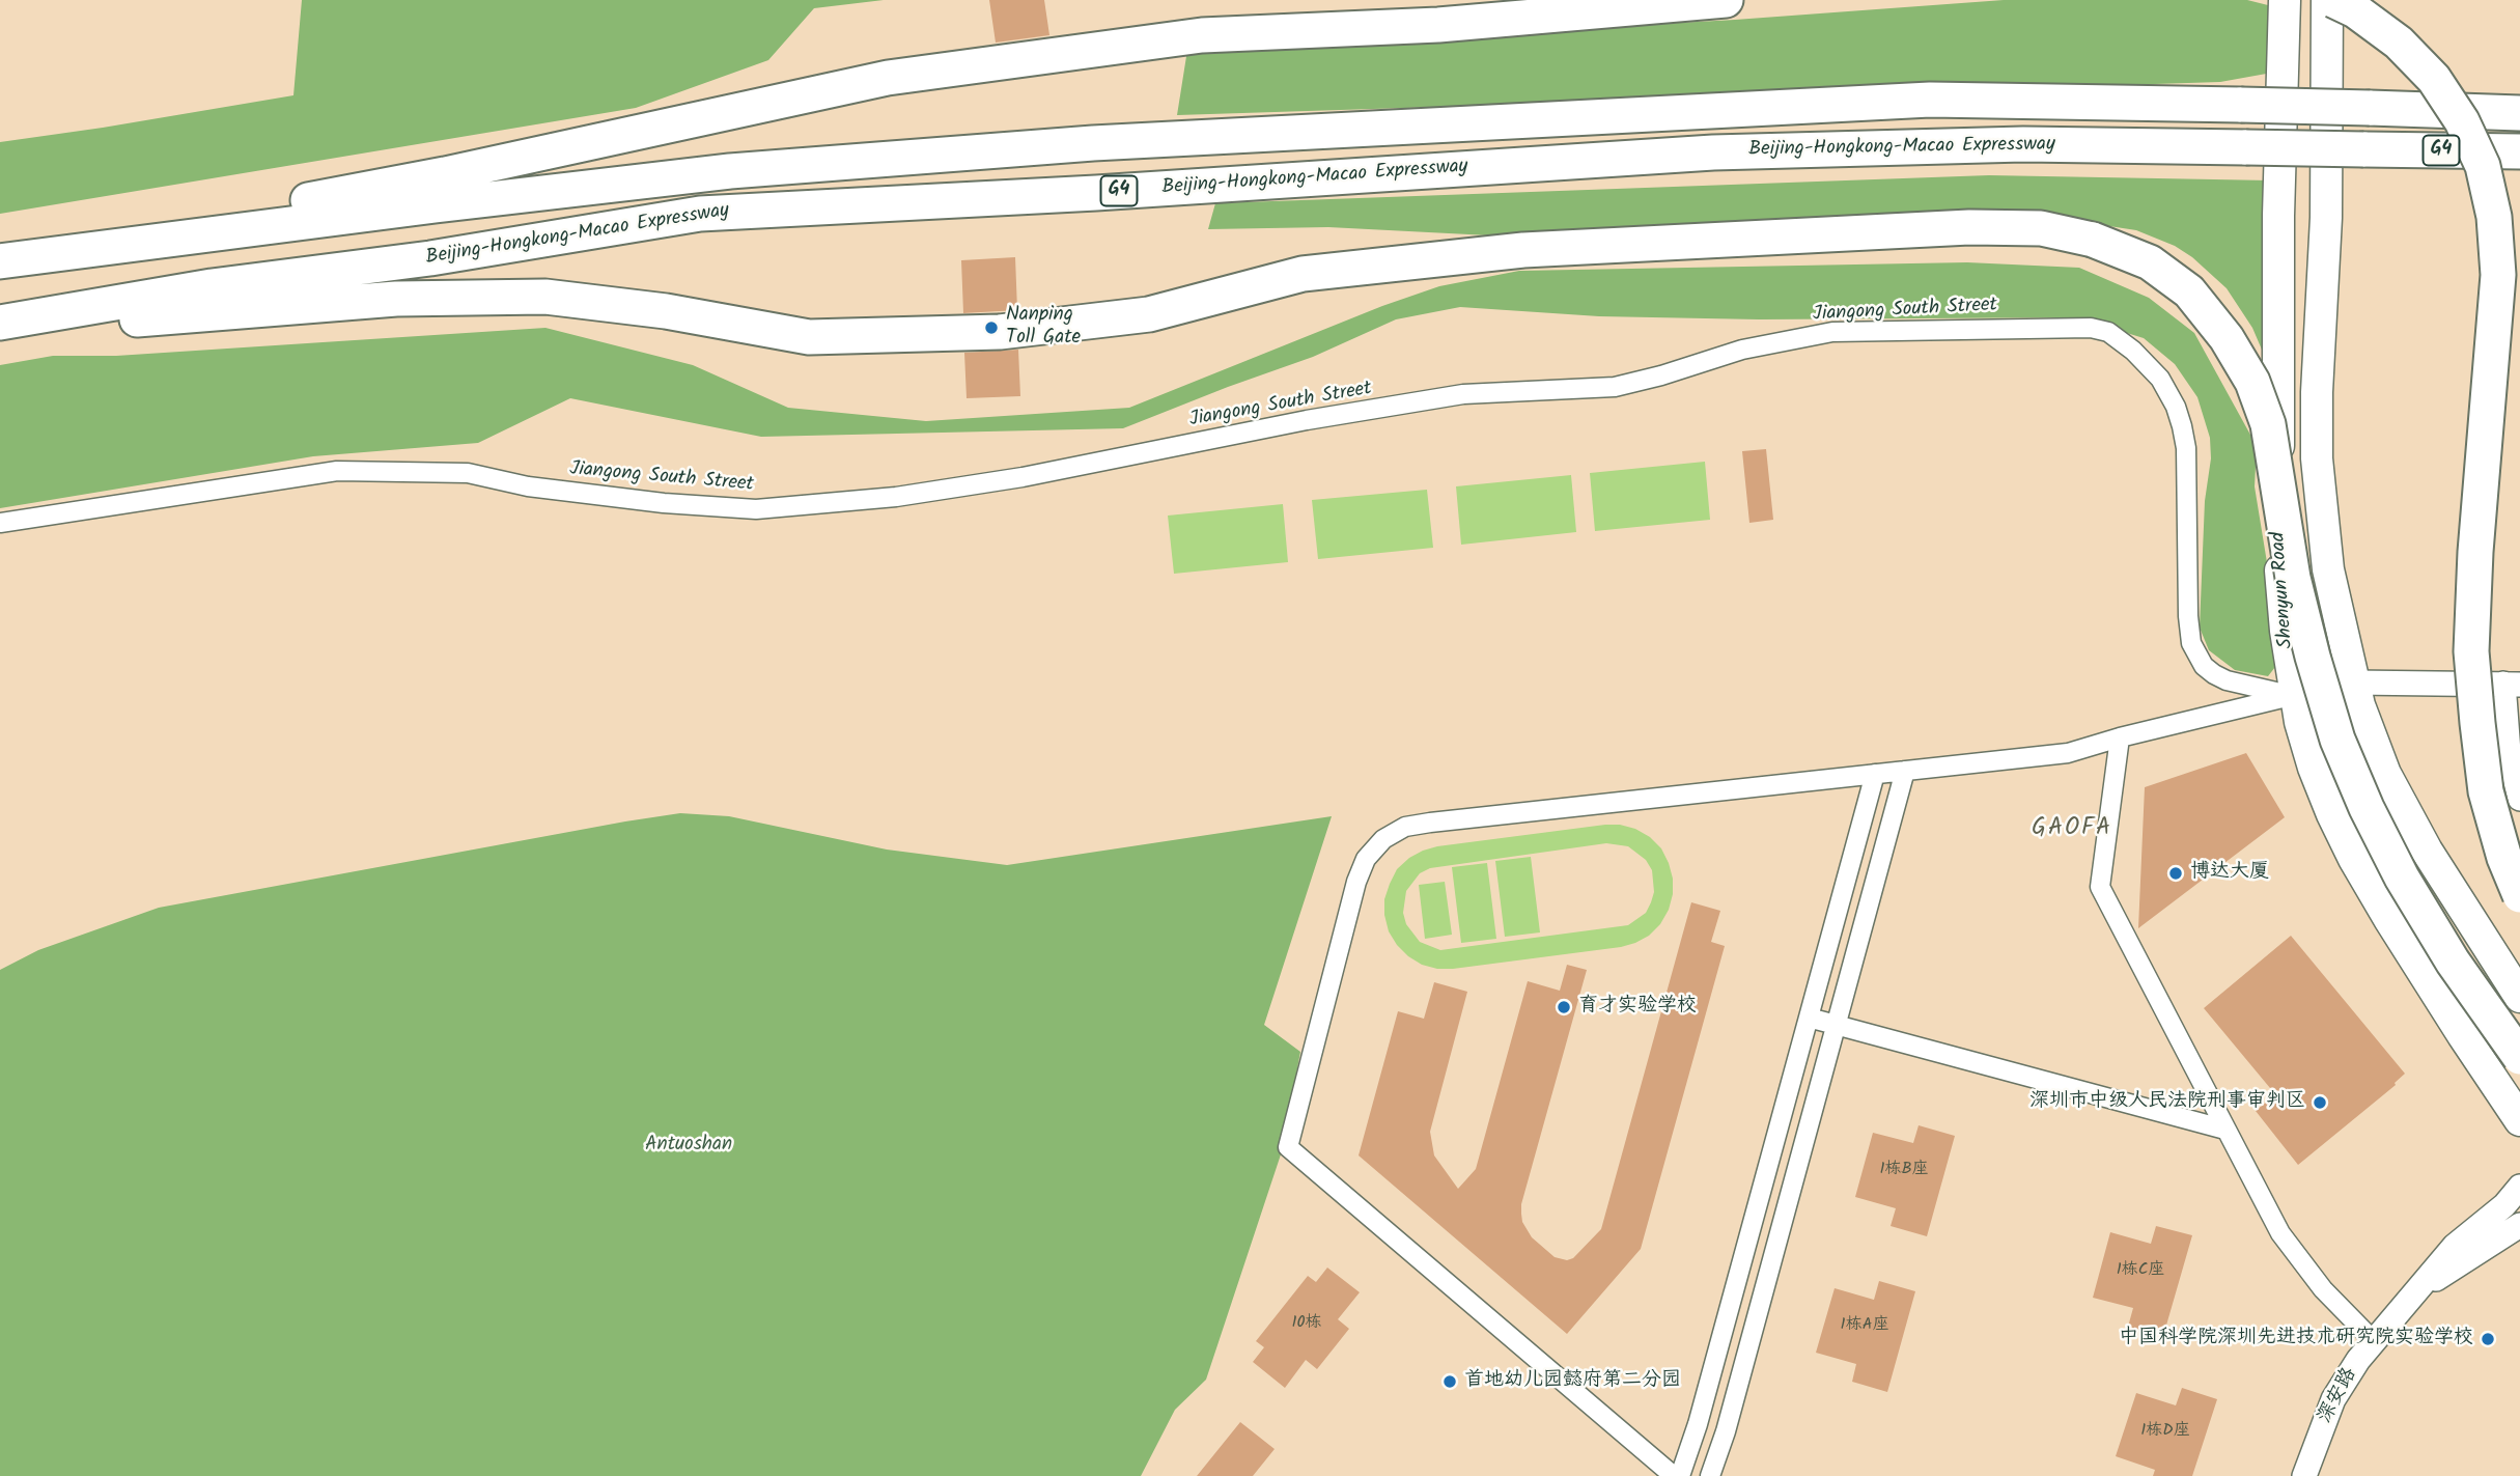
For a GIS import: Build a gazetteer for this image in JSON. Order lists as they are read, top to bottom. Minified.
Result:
{"streets":{"highway":["Beijing-Hongkong-Macao Expressway","G4"],"main road":["Shenyun Road"],"street":["Jiangong South Street","深安路"]},"crossings":[["Jiangong South Street","Shenyun Road"]],"districts":["GAOFA"],"parks":["Antuoshan"],"places":["Nanping Toll Gate","博达大厦","育才实验学校","深圳市中级人民法院刑事审判区","中国科学院深圳先进技术研究院实验学校","首地幼儿园懿府第二分园"],"house_numbers":["1栋B座","1栋C座","10栋","1栋A座","1栋D座"]}
